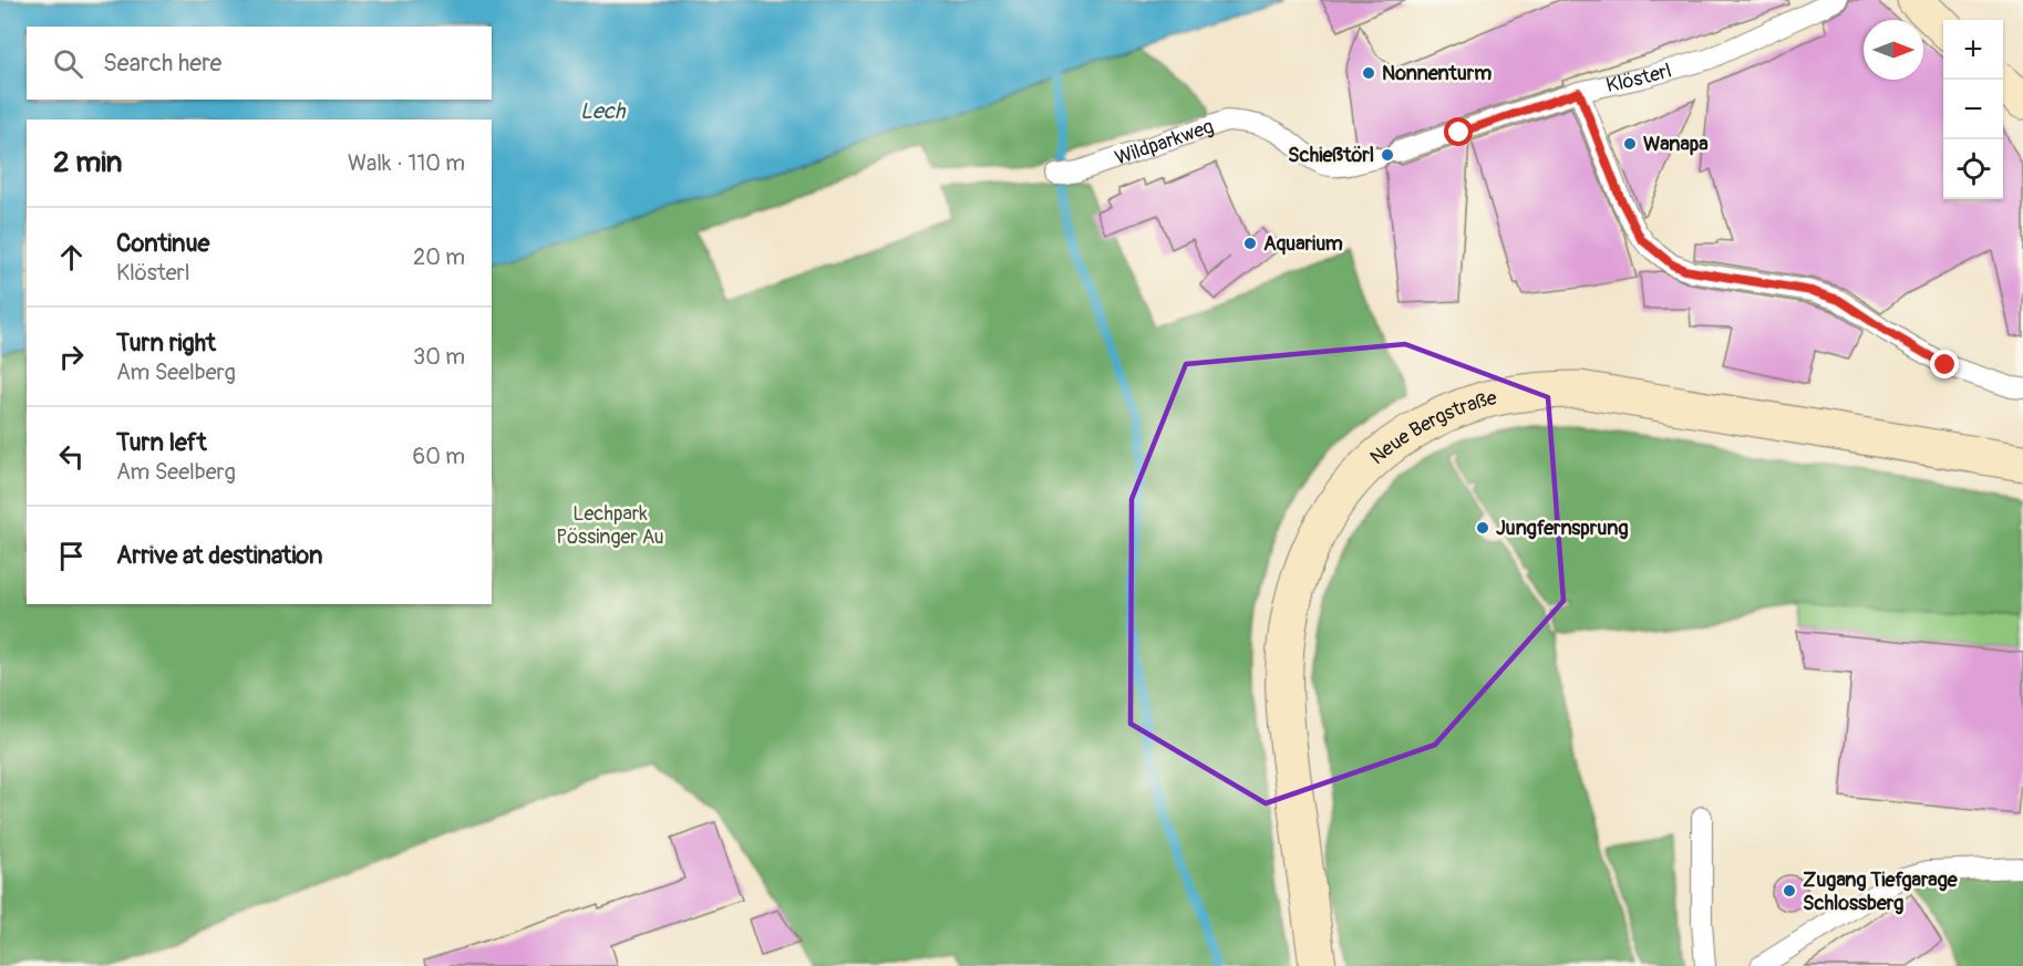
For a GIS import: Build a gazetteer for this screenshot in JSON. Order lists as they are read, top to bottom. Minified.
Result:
{"streets":{"main road":["Neue Bergstraße"],"lane":["Klösterl","Wildparkweg"]},"water":["Lech"],"parks":["Lechpark Pössinger Au"],"places":["Nonnenturm","Wanapa","Schießtörl","Aquarium","Jungfernsprung","Zugang Tiefgarage Schlossberg"],"north":"right","page":{"map_buttons":["+","−"],"search":"Search here","heading":["2 min","Walk · 110 m"],"list":[["Continue","Klösterl","20 m"],["Turn right","Am Seelberg","30 m"],["Turn left","Am Seelberg","60 m"],"Arrive at destination"]}}
